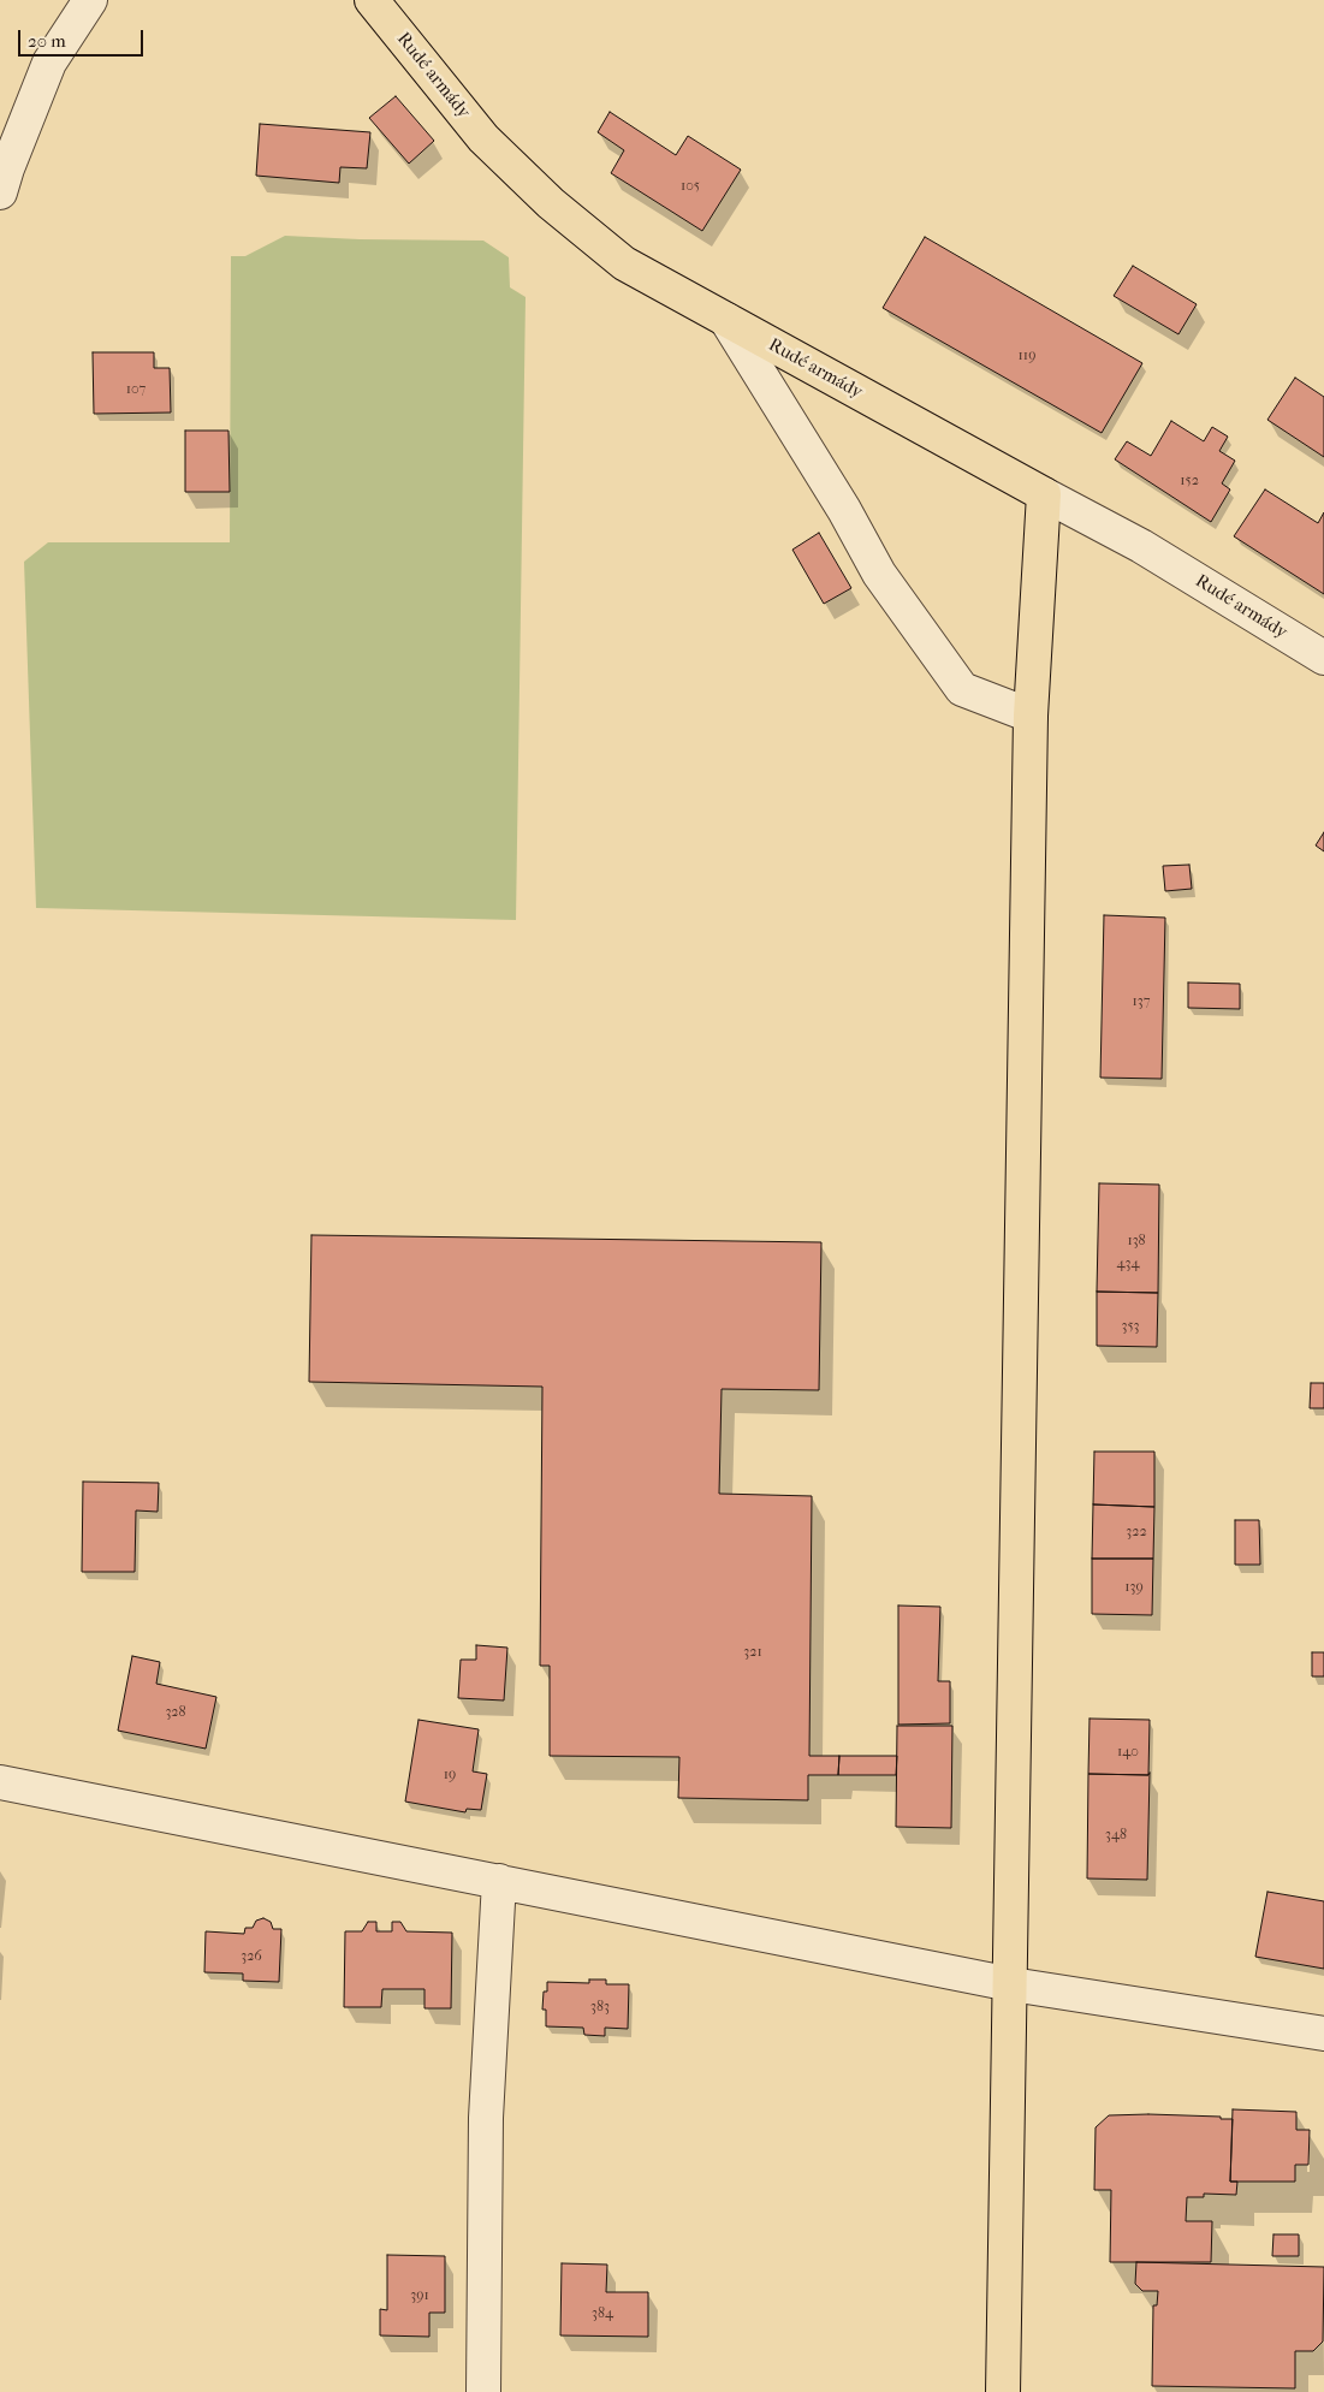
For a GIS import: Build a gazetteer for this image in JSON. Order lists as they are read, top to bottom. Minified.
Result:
{"streets":{"main road":["Rudé armády"]},"house_numbers":["105","119","107","152","137","138","434","353","322","139","321","328","140","19","348","326","383","391","384"],"scale_bar":"20 m"}
